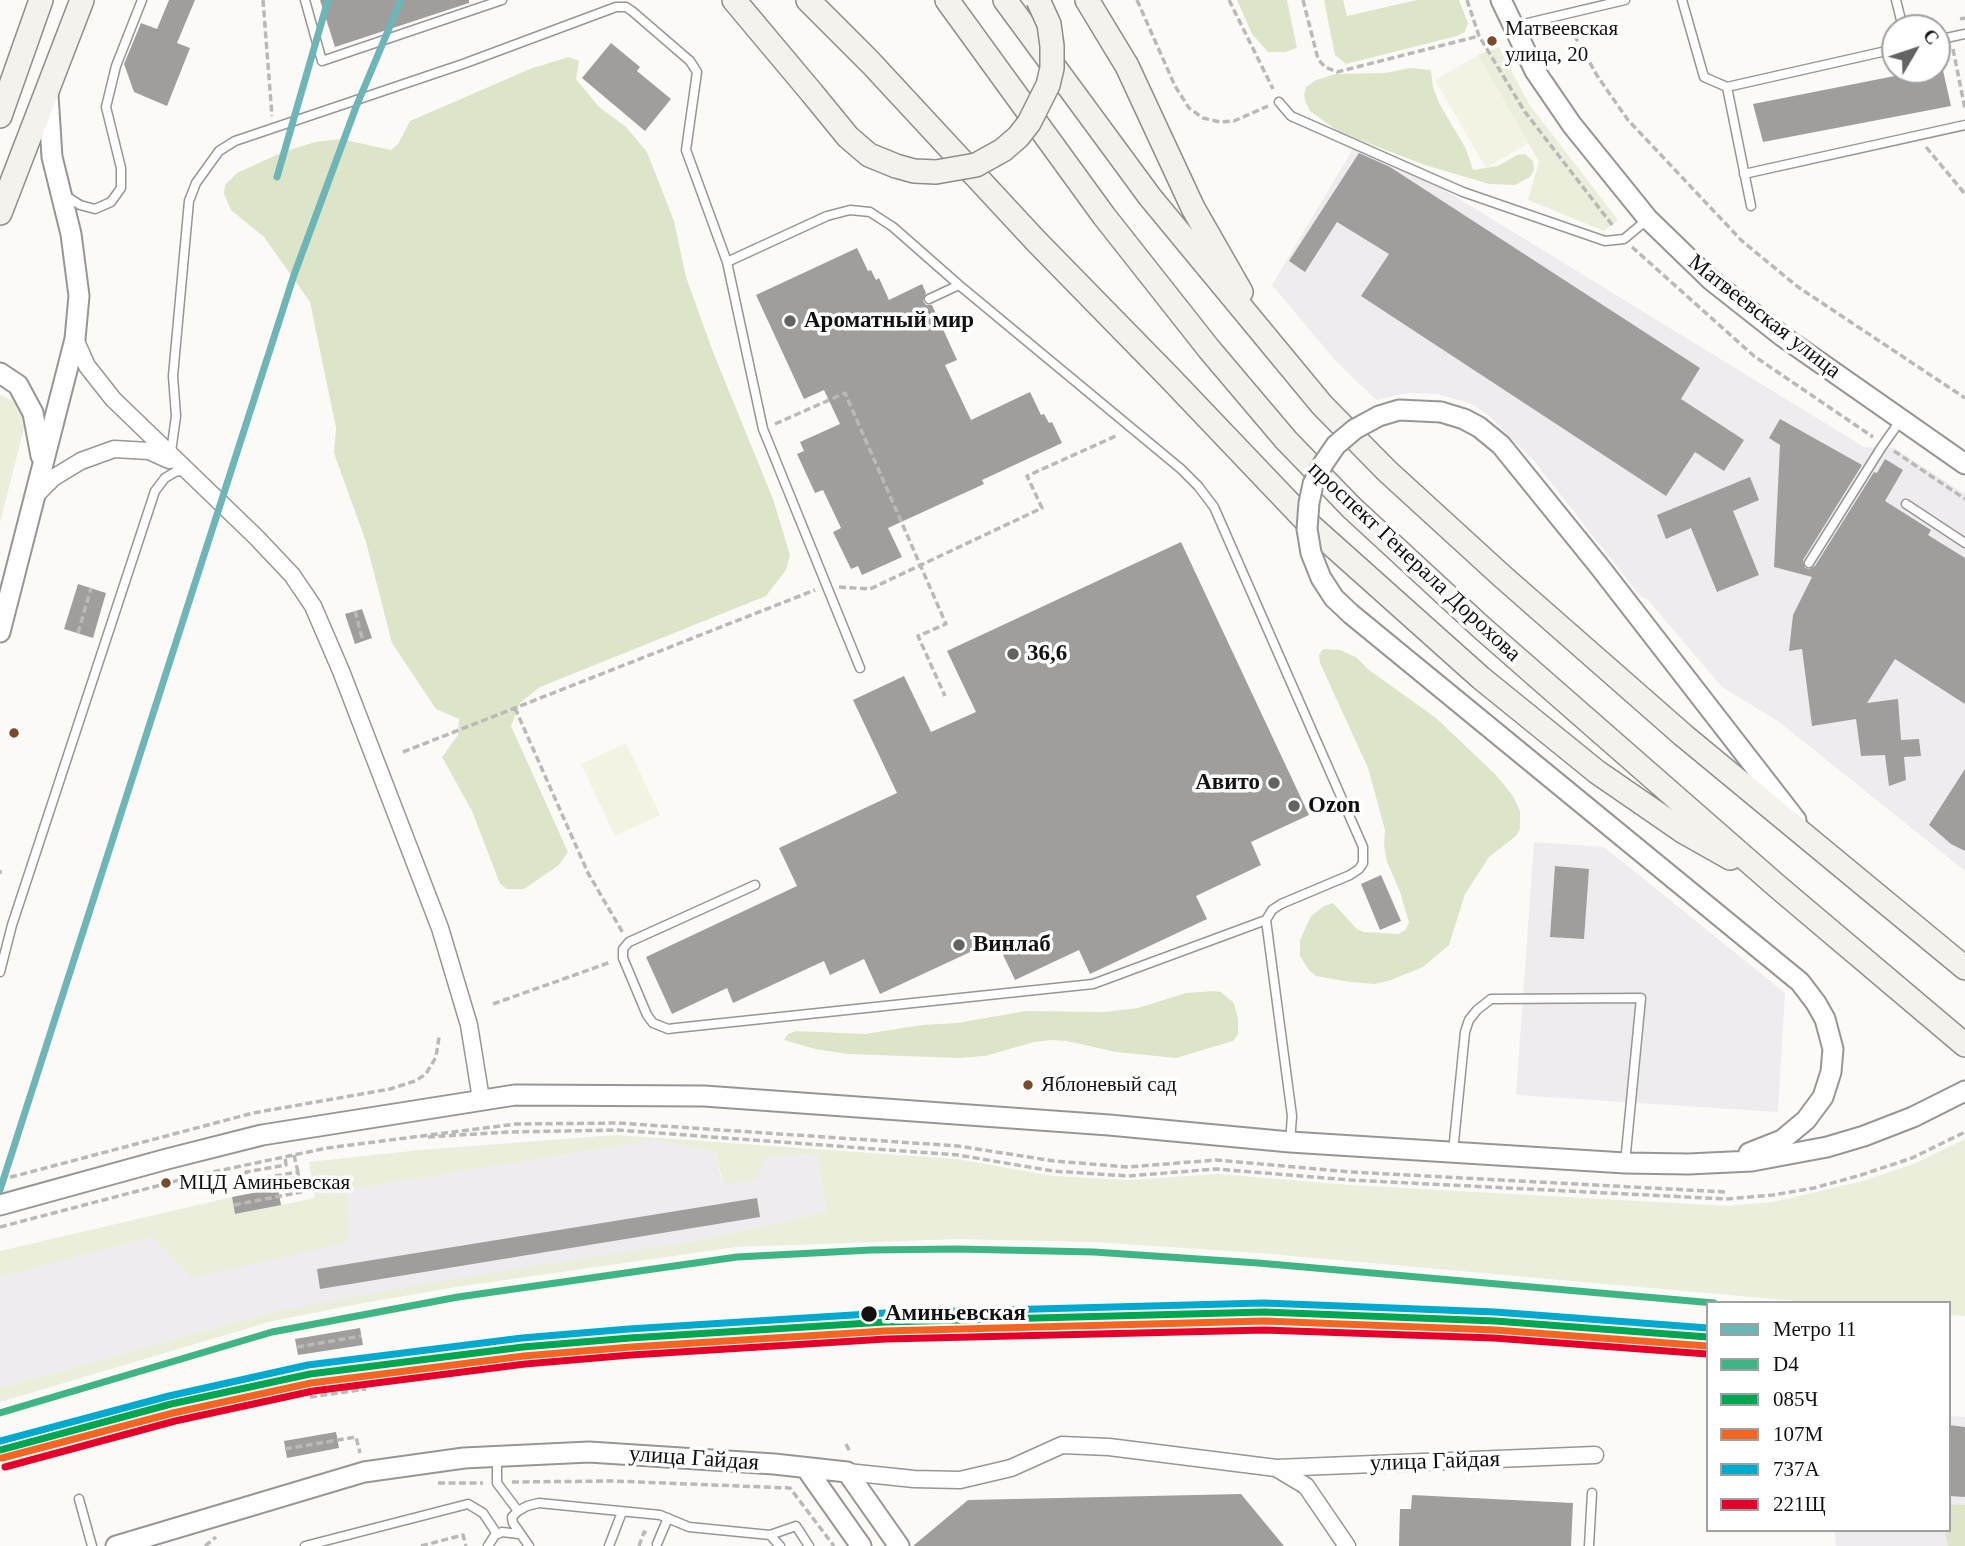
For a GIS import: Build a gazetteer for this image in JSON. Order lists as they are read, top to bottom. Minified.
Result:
{"streets":{"main road":["проспект Генерала Дорохова"],"street":["Матвеевская улица","улица Гайдая"]},"places":["Матвеевская улица, 20","Ароматный мир","36,6","Авито","Ozon","Винлаб","Яблоневый сад","МЦД Аминьевская","Аминьевская"],"lines":["metro line 11","transit line D4","transit line 737А","transit line 085Ч","transit line 107М","transit line 221Щ"],"legend":["Метро 11","D4","085Ч","107М","737А","221Щ"],"north":"top right"}
